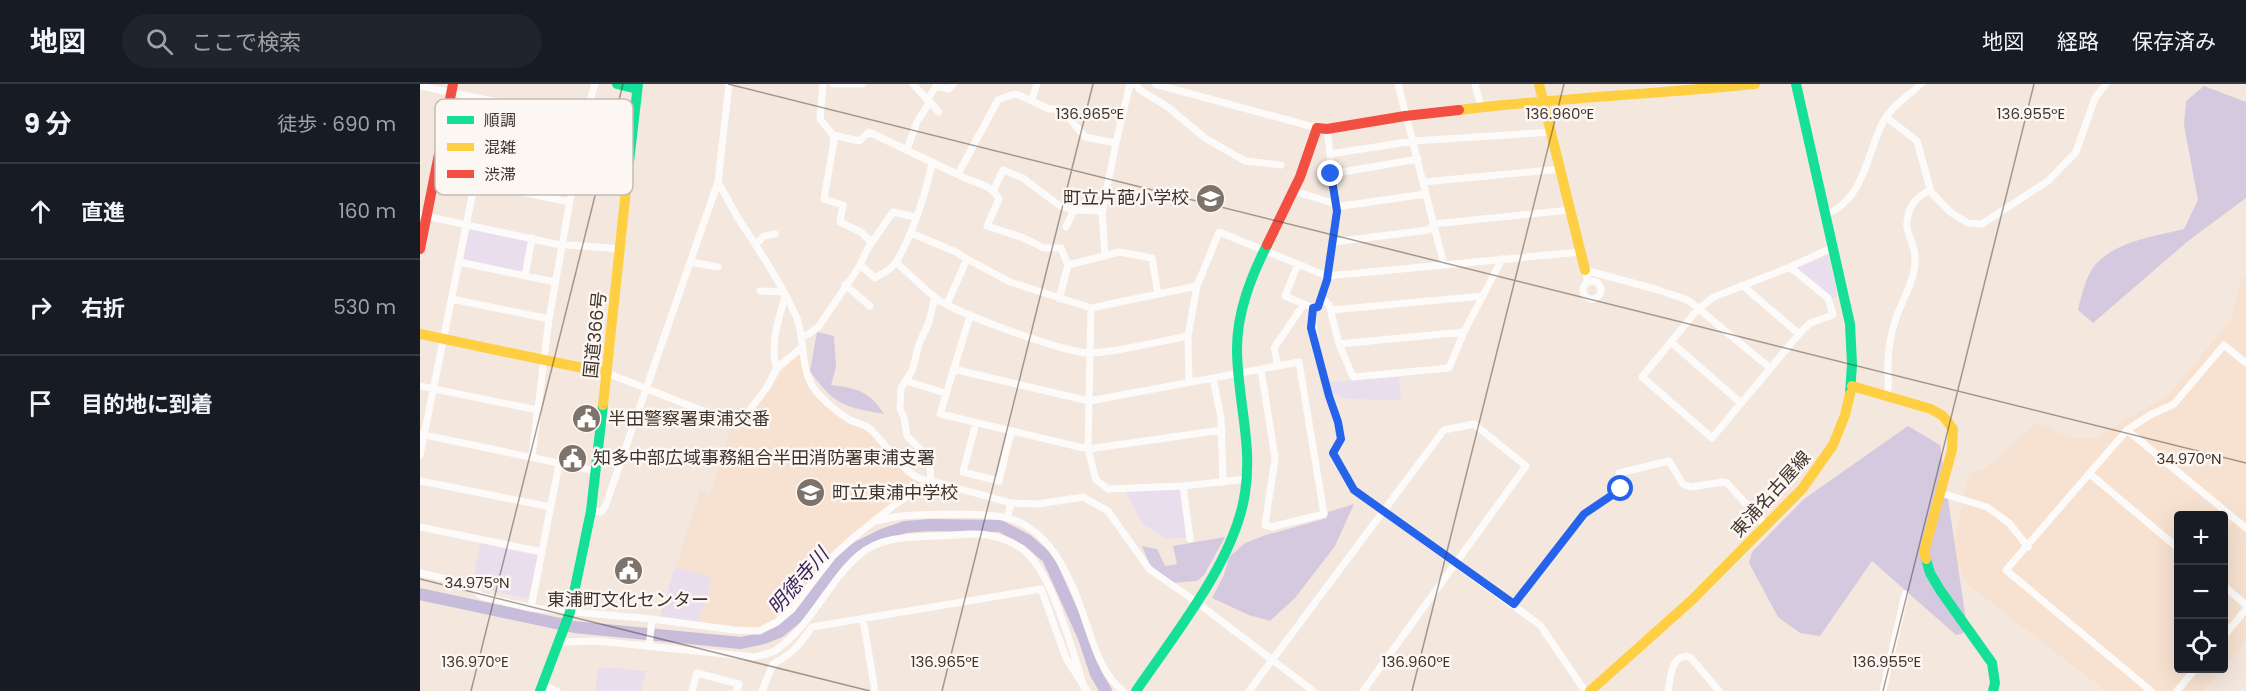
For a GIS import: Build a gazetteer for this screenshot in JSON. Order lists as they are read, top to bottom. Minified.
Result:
{"streets":{"main road":["国道366号","東浦名古屋線"]},"water":["明徳寺川"],"places":{"school or university":["町立片葩小学校","町立東浦中学校"],"public building":["半田警察署東浦交番","知多中部広域事務組合半田消防署東浦支署","東浦町文化センター"]},"legend":["順調","混雑","渋滞"],"page":{"header":"地図","search":"ここで検索","nav":["地図","経路","保存済み"],"heading":["9 分","徒歩 · 690 m"],"list":[["直進","160 m"],["右折","530 m"],"目的地に到着"],"map_buttons":["+","−"]},"coordinates":["136.965°E","136.960°E","136.955°E","34.970°N","34.975°N","136.970°E"]}
